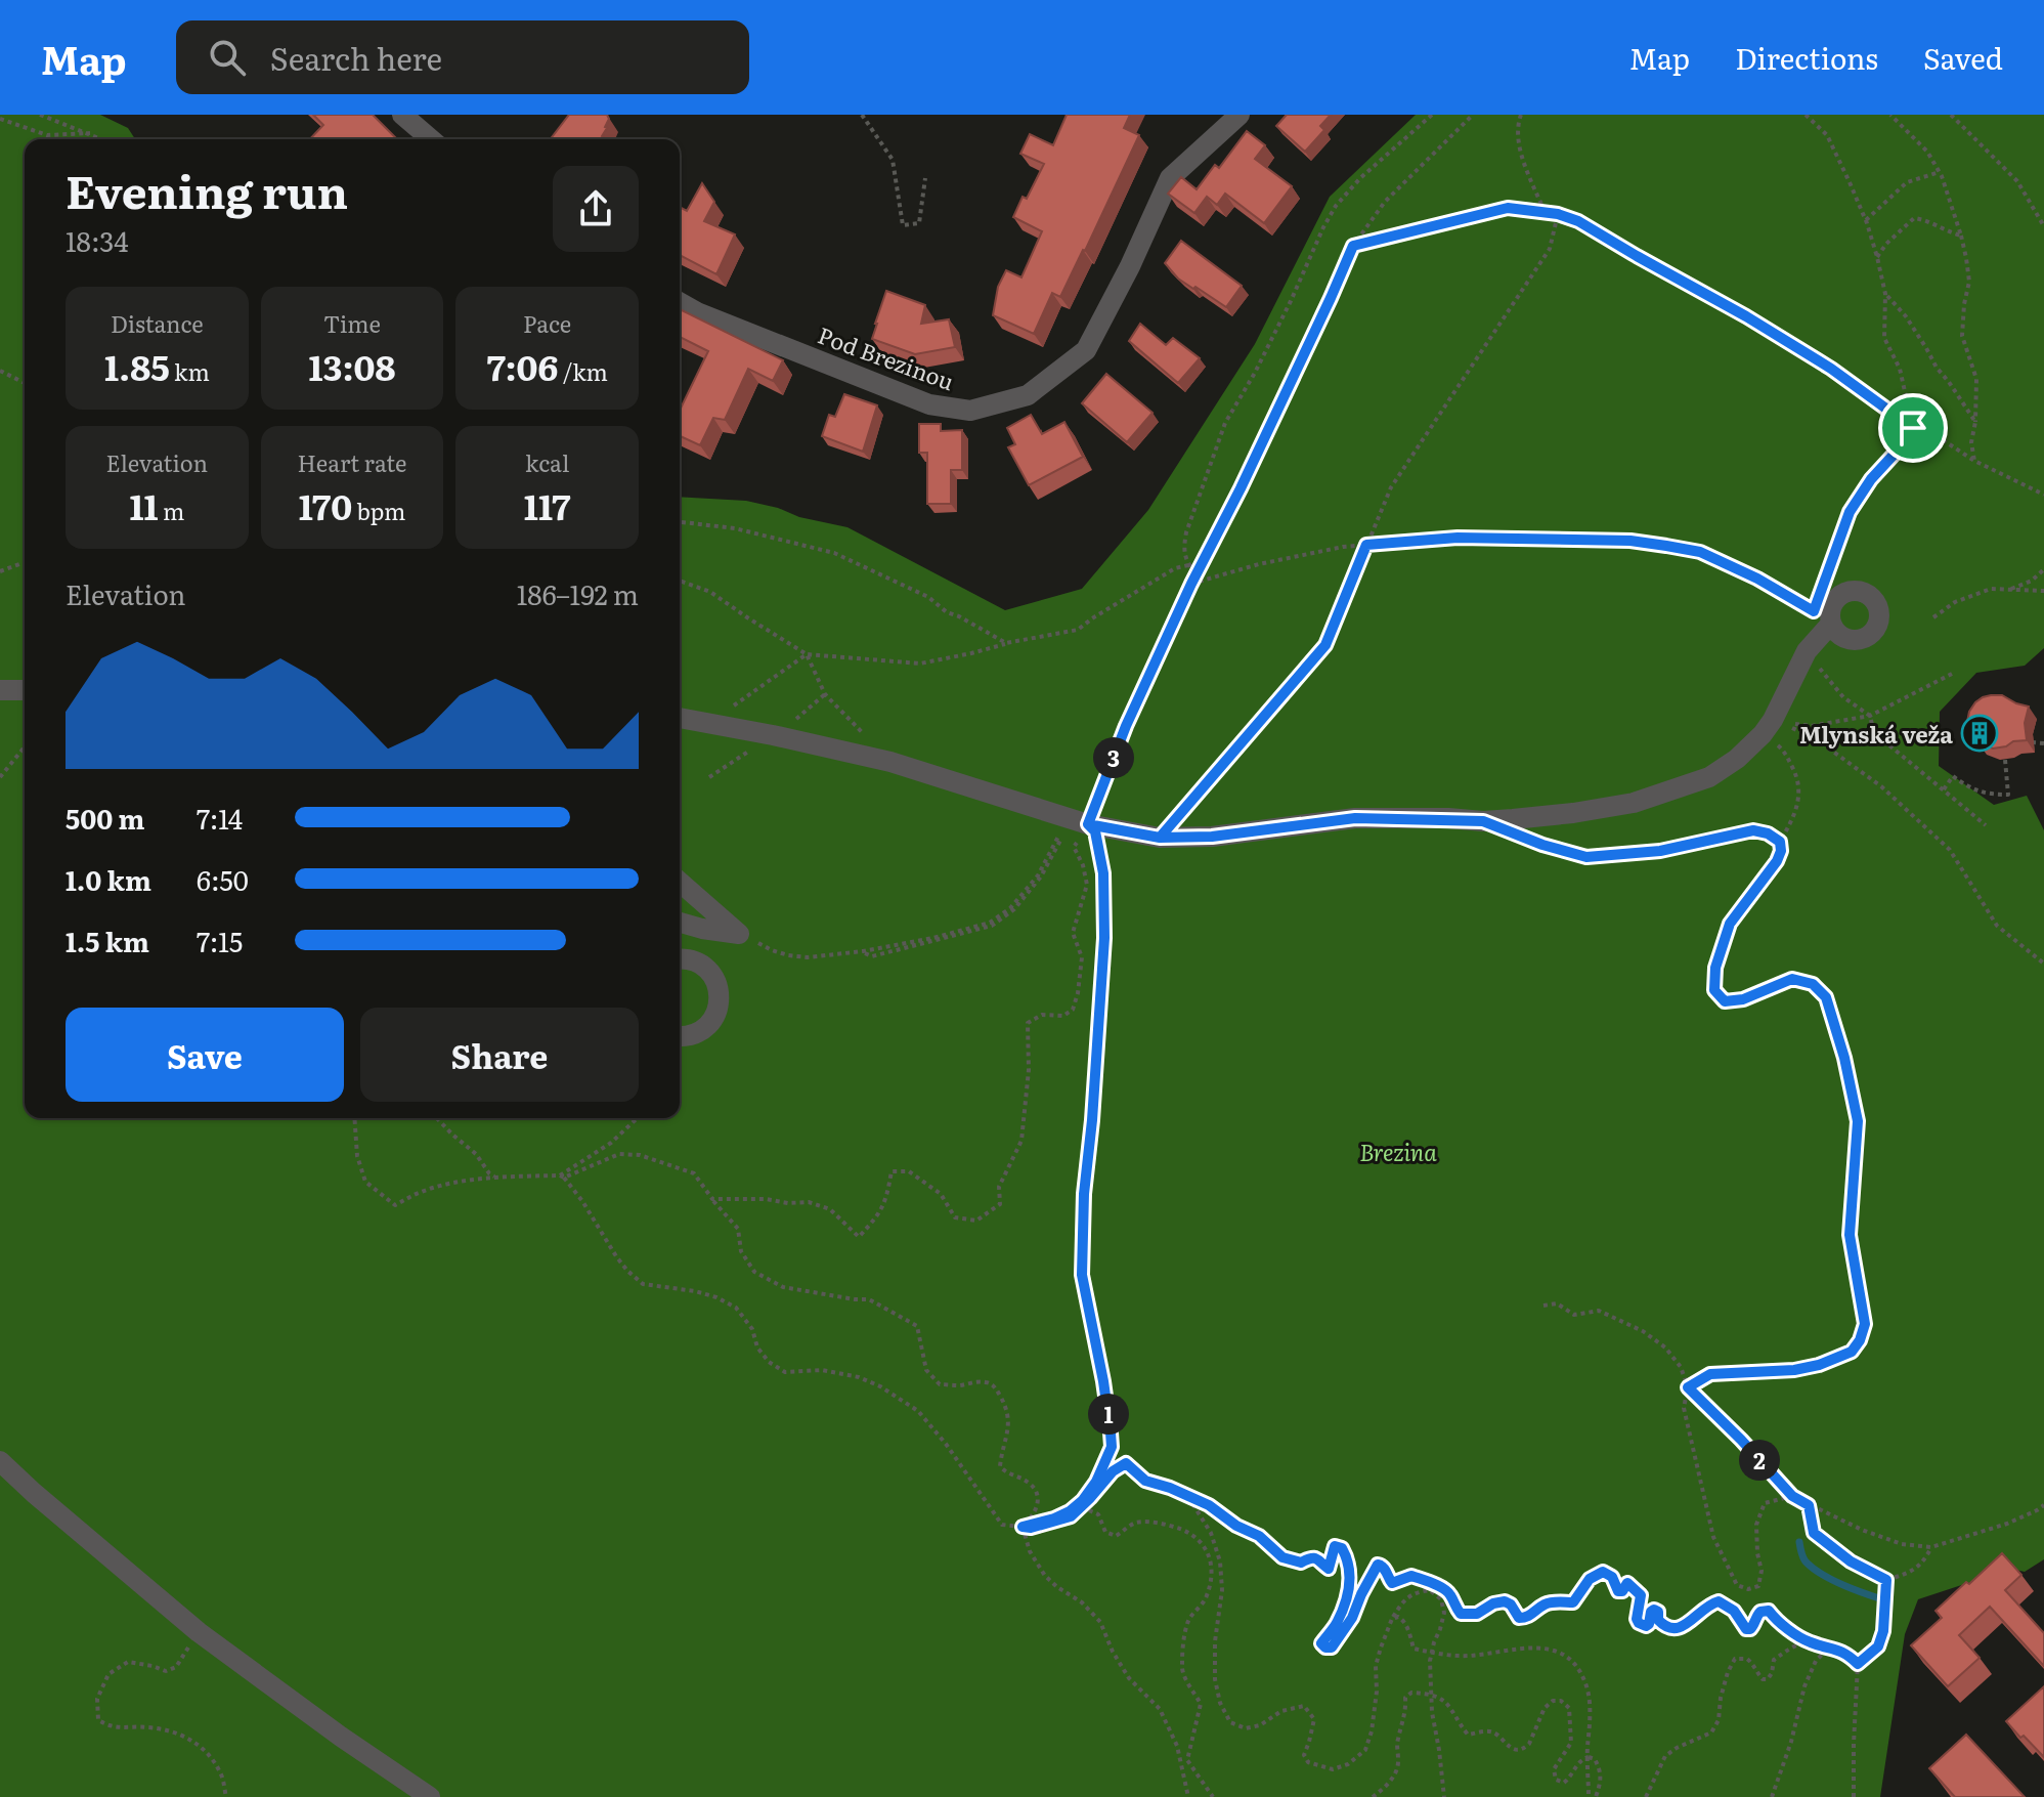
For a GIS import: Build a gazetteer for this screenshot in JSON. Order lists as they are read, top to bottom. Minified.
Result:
{"streets":{"street":["Pod Brezinou"]},"parks":["Brezina"],"places":{"building":["Mlynská veža"]},"page":{"header":"Map","search":"Search here","nav":["Map","Directions","Saved"],"heading":["Evening run","18:34"],"stats":[["Distance","1.85 km"],["Time","13:08"],["Pace","7:06 /km"],["Elevation","11 m"],["Heart rate","170 bpm"],["kcal","117"]],"chart":["Elevation","186–192 m"],"pins":["3","1","2"],"list":[{"name":"500 m","note":"7:14"},{"name":"1.0 km","note":"6:50"},{"name":"1.5 km","note":"7:15"}],"buttons":["Save","Share"]}}
